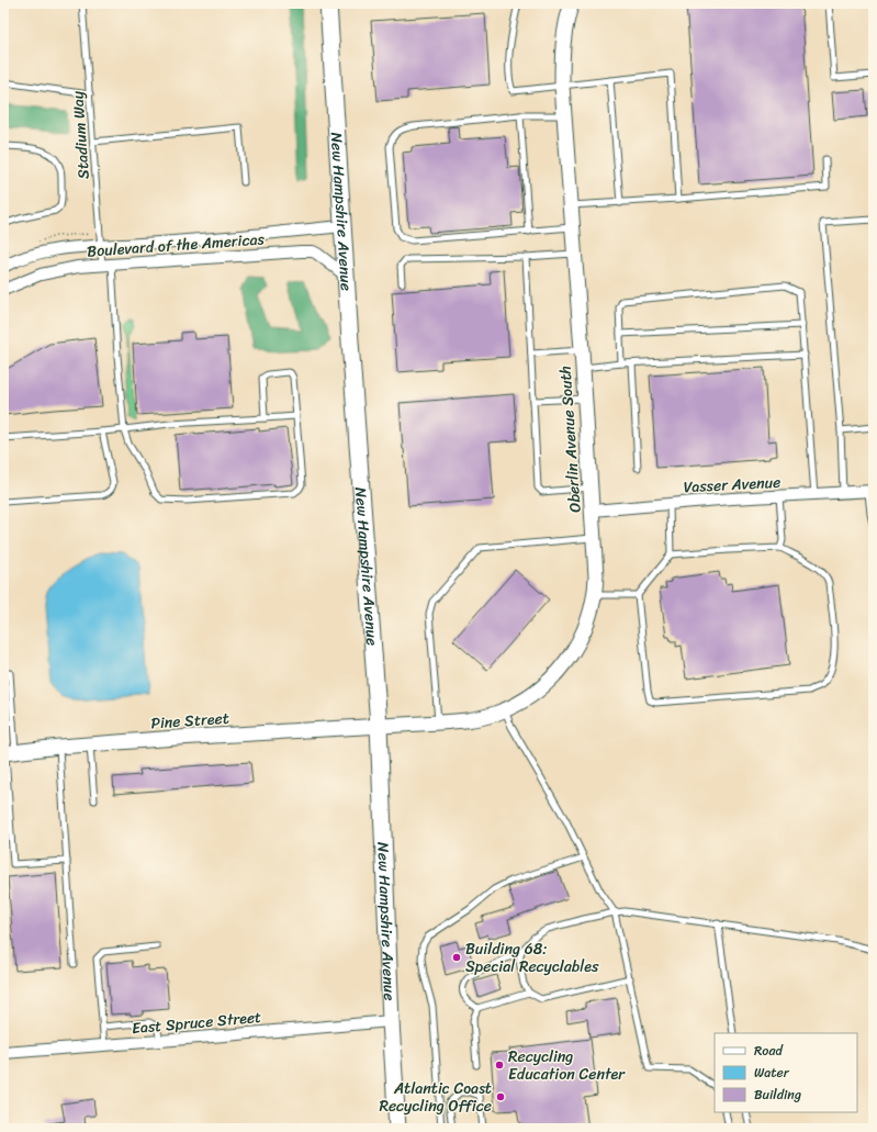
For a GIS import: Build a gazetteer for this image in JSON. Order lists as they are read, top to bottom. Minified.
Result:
{"streets":{"main road":["New Hampshire Avenue"],"street":["Boulevard of the Americas","Oberlin Avenue South","Vasser Avenue","Pine Street","East Spruce Street"],"lane":["Stadium Way"]},"crossings":[["Stadium Way","Boulevard of the Americas"],["New Hampshire Avenue","Boulevard of the Americas"],["New Hampshire Avenue","Oberlin Avenue South"],["New Hampshire Avenue","Pine Street"],["New Hampshire Avenue","East Spruce Street"],["Oberlin Avenue South","Vasser Avenue"],["Oberlin Avenue South","Pine Street"]],"places":["Building 68: Special Recyclables","Recycling Education Center","Atlantic Coast Recycling Office"],"legend":["Road","Water","Building"]}
